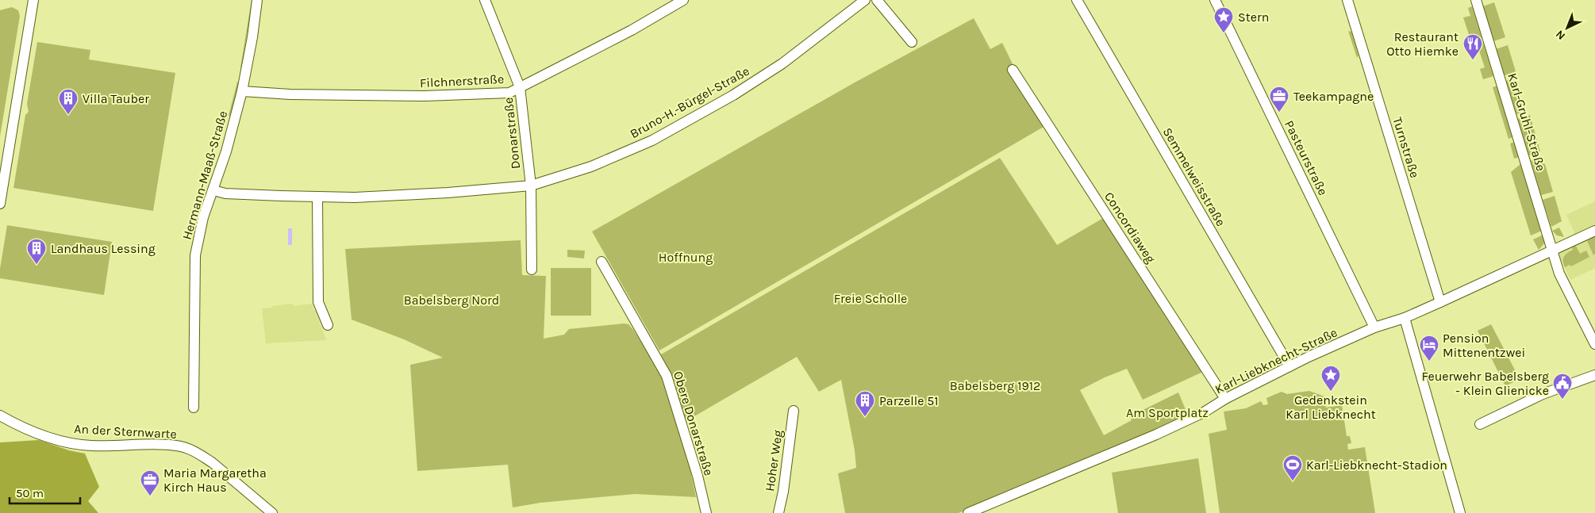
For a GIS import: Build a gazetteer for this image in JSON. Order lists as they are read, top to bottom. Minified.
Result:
{"streets":{"street":["Filchnerstraße","Bruno-H.-Bürgel-Straße","Karl-Gruhl-Straße","Donarstraße","Turnstraße","Pasteurstraße","Hermann-Maaß-Straße","Semmelweisstraße","Concordiaweg","Karl-Liebknecht-Straße","Obere Donarstraße","An der Sternwarte","Hoher Weg"]},"crossings":[["Filchnerstraße","Donarstraße"],["Filchnerstraße","Hermann-Maaß-Straße"],["Bruno-H.-Bürgel-Straße","Donarstraße"],["Bruno-H.-Bürgel-Straße","Hermann-Maaß-Straße"],["Karl-Gruhl-Straße","Karl-Liebknecht-Straße"],["Turnstraße","Karl-Liebknecht-Straße"],["Pasteurstraße","Karl-Liebknecht-Straße"],["Semmelweisstraße","Karl-Liebknecht-Straße"],["Concordiaweg","Karl-Liebknecht-Straße"]],"parks":["Hoffnung","Freie Scholle","Babelsberg Nord","Babelsberg 1912","Am Sportplatz"],"places":{"place":["Stern","Gedenkstein Karl Liebknecht"],"restaurant":["Restaurant Otto Hiemke"],"office":["Teekampagne","Maria Margaretha Kirch Haus"],"building":["Villa Tauber","Landhaus Lessing","Parzelle 51"],"hotel":["Pension Mittenentzwei"],"public building":["Feuerwehr Babelsberg - Klein Glienicke"],"sports":["Karl-Liebknecht-Stadion"]},"scale_bar":"50 m","north":"bottom left"}
